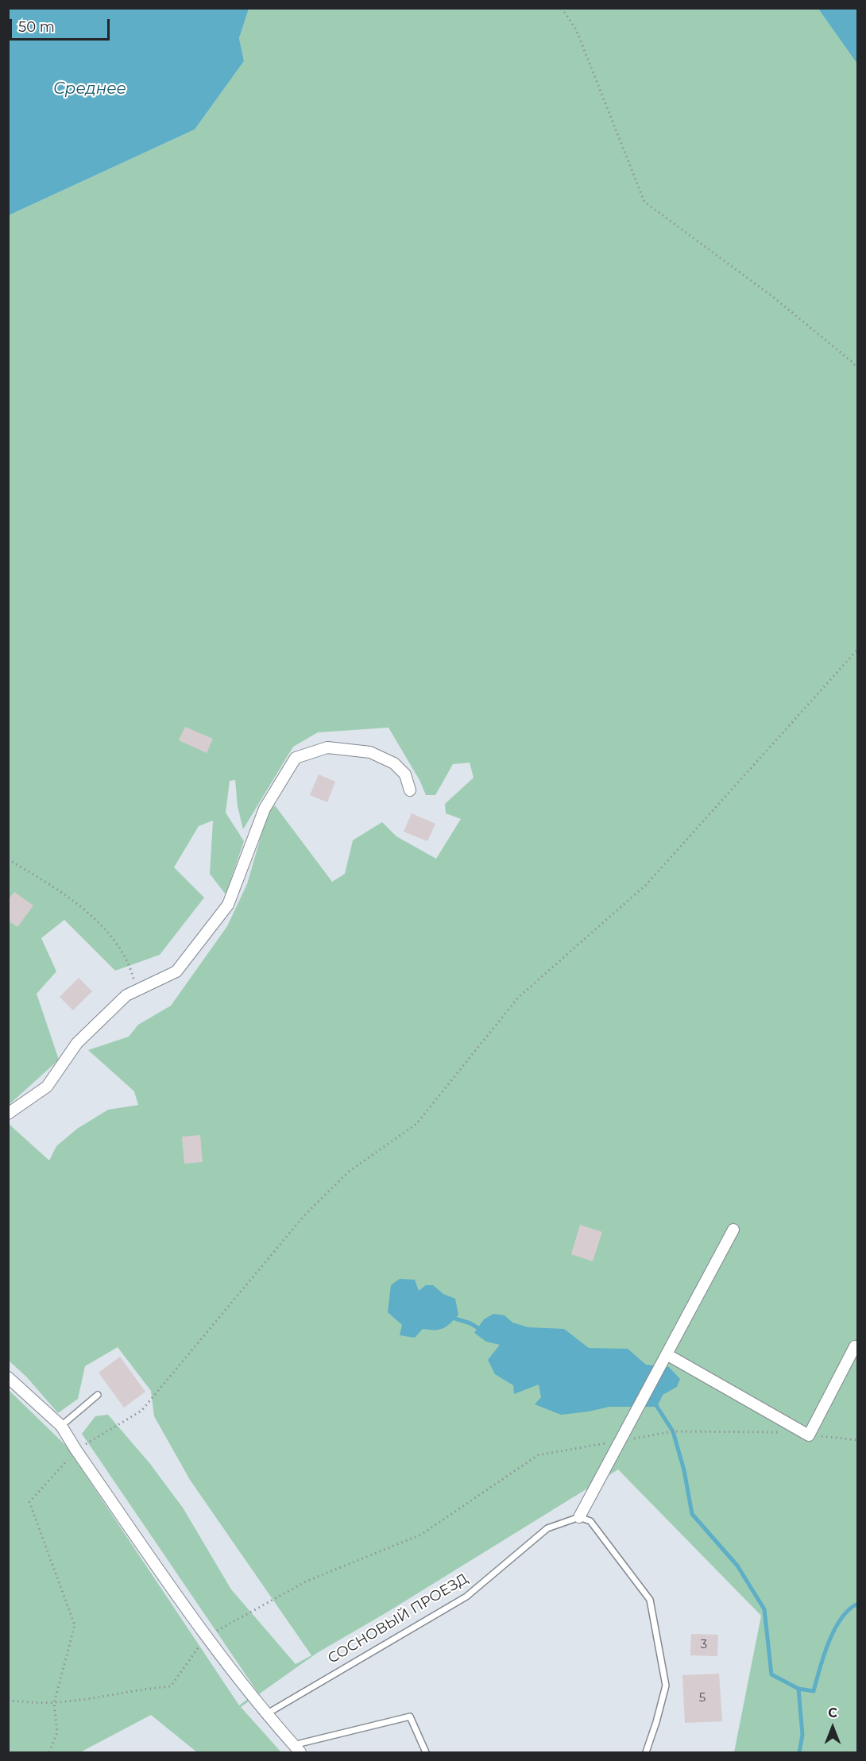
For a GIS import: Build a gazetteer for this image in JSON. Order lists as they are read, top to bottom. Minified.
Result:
{"streets":{"lane":["СОСНОВЫЙ ПРОЕЗД"]},"water":["Среднее"],"house_numbers":["3","5"],"scale_bar":"50 m","north":"top"}
